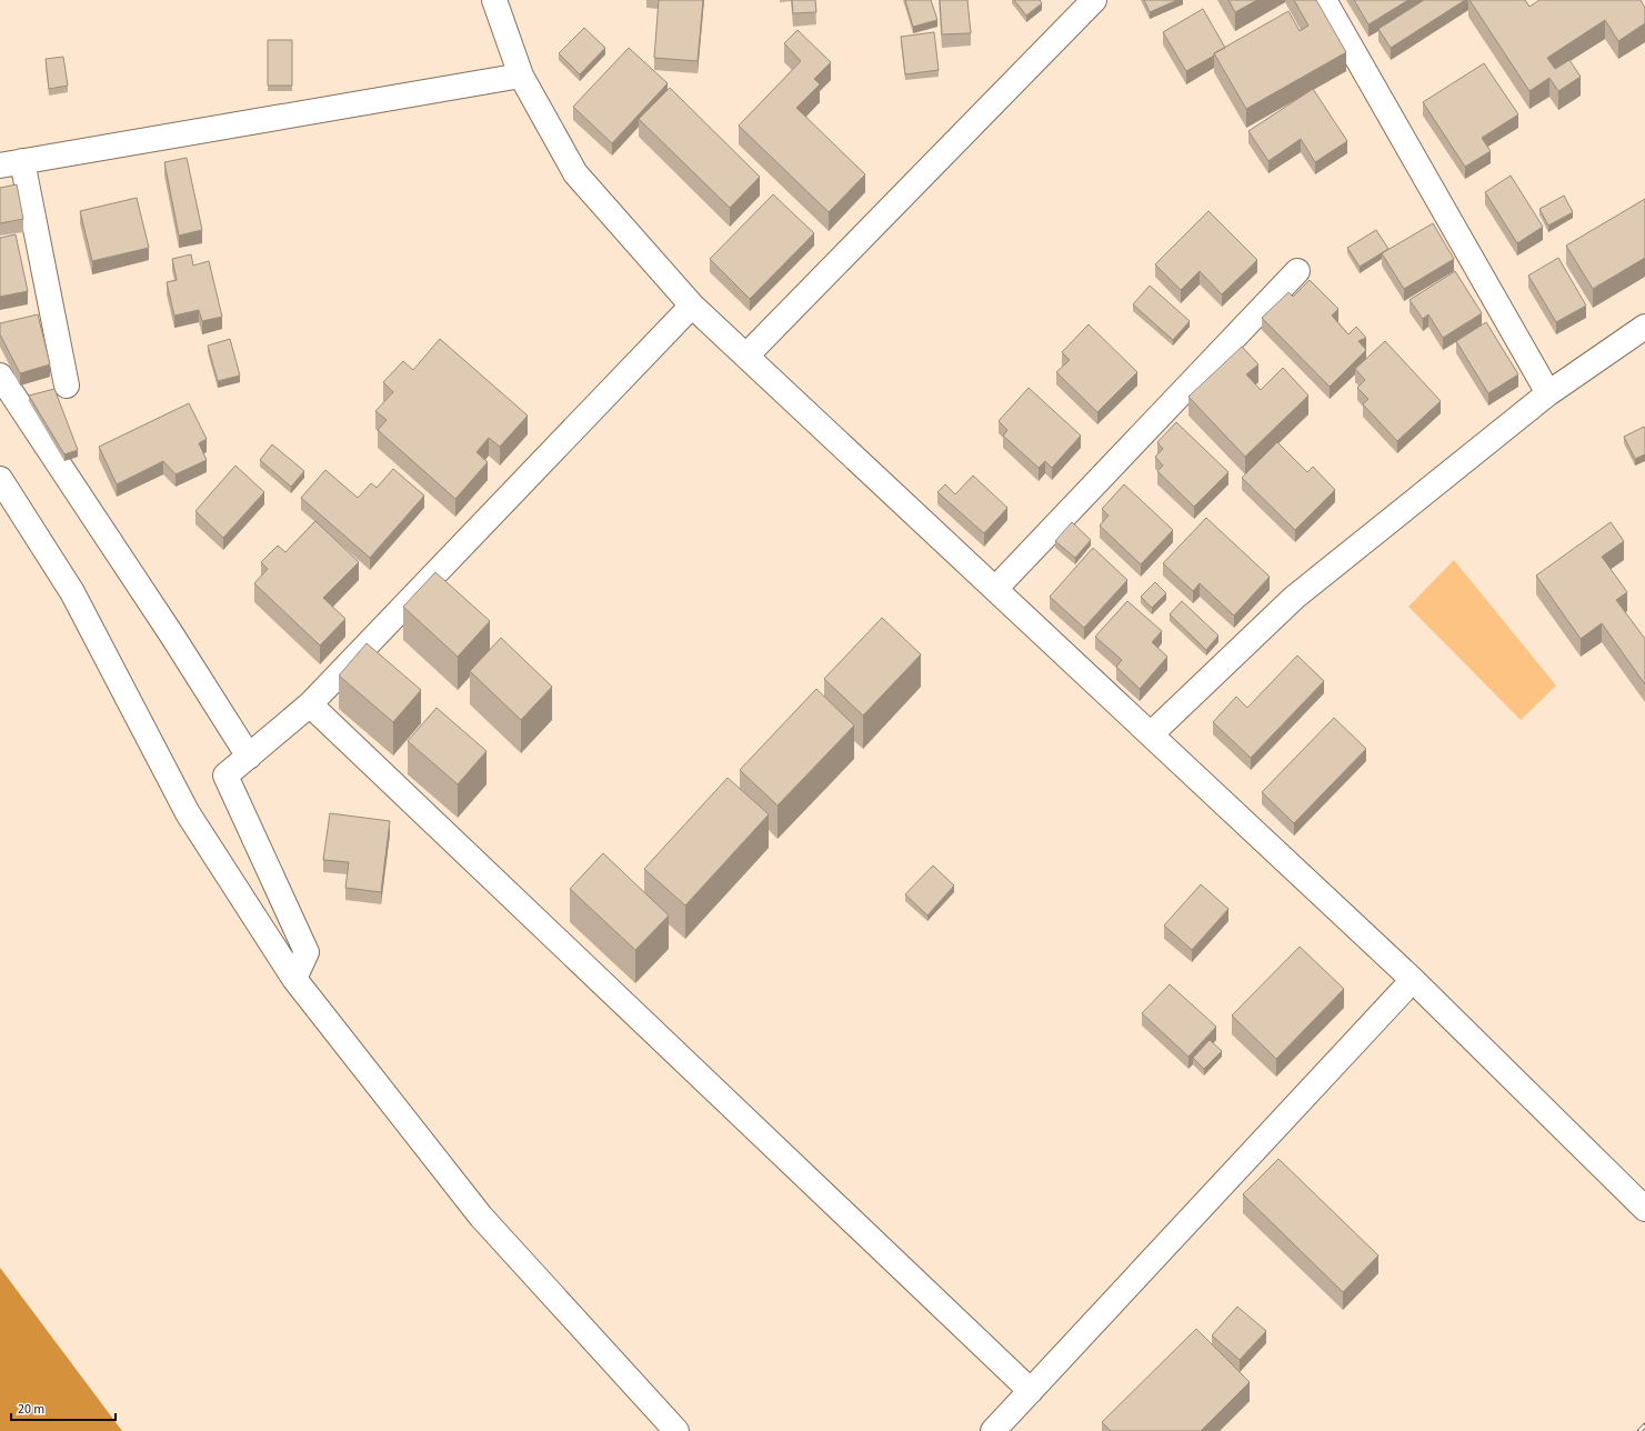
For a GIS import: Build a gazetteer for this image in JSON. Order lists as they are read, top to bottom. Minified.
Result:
{"scale_bar":"20 m"}
